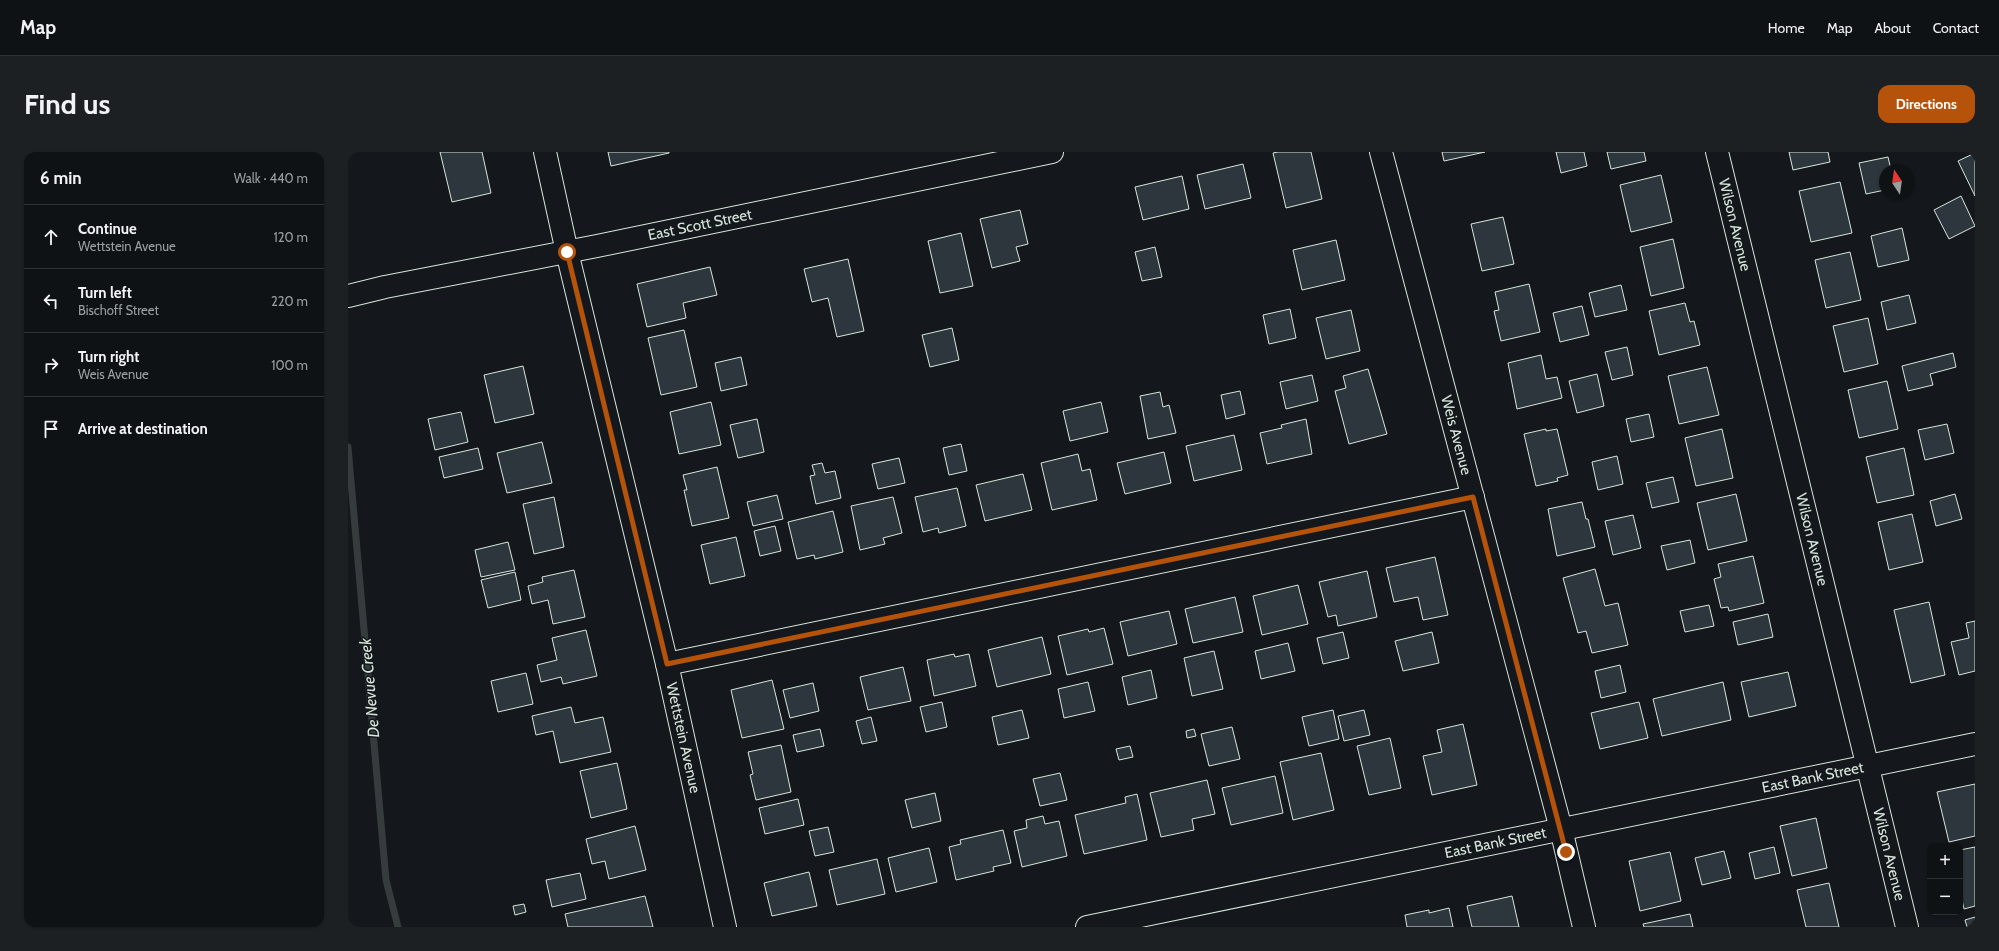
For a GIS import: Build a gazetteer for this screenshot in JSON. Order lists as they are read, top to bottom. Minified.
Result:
{"streets":{"street":["East Scott Street","Wilson Avenue","Weis Avenue","Wettstein Avenue","East Bank Street"]},"crossings":[["East Scott Street","Wettstein Avenue"],["Wilson Avenue","East Bank Street"],["Weis Avenue","East Bank Street"]],"water":["De Nevue Creek"],"north":"top","page":{"header":"Map","nav":["Home","Map","About","Contact"],"buttons":"Directions","title":"Find us","heading":["6 min","Walk · 440 m"],"list":[["Continue","Wettstein Avenue","120 m"],["Turn left","Bischoff Street","220 m"],["Turn right","Weis Avenue","100 m"],"Arrive at destination"],"map_buttons":["+","−"]}}
